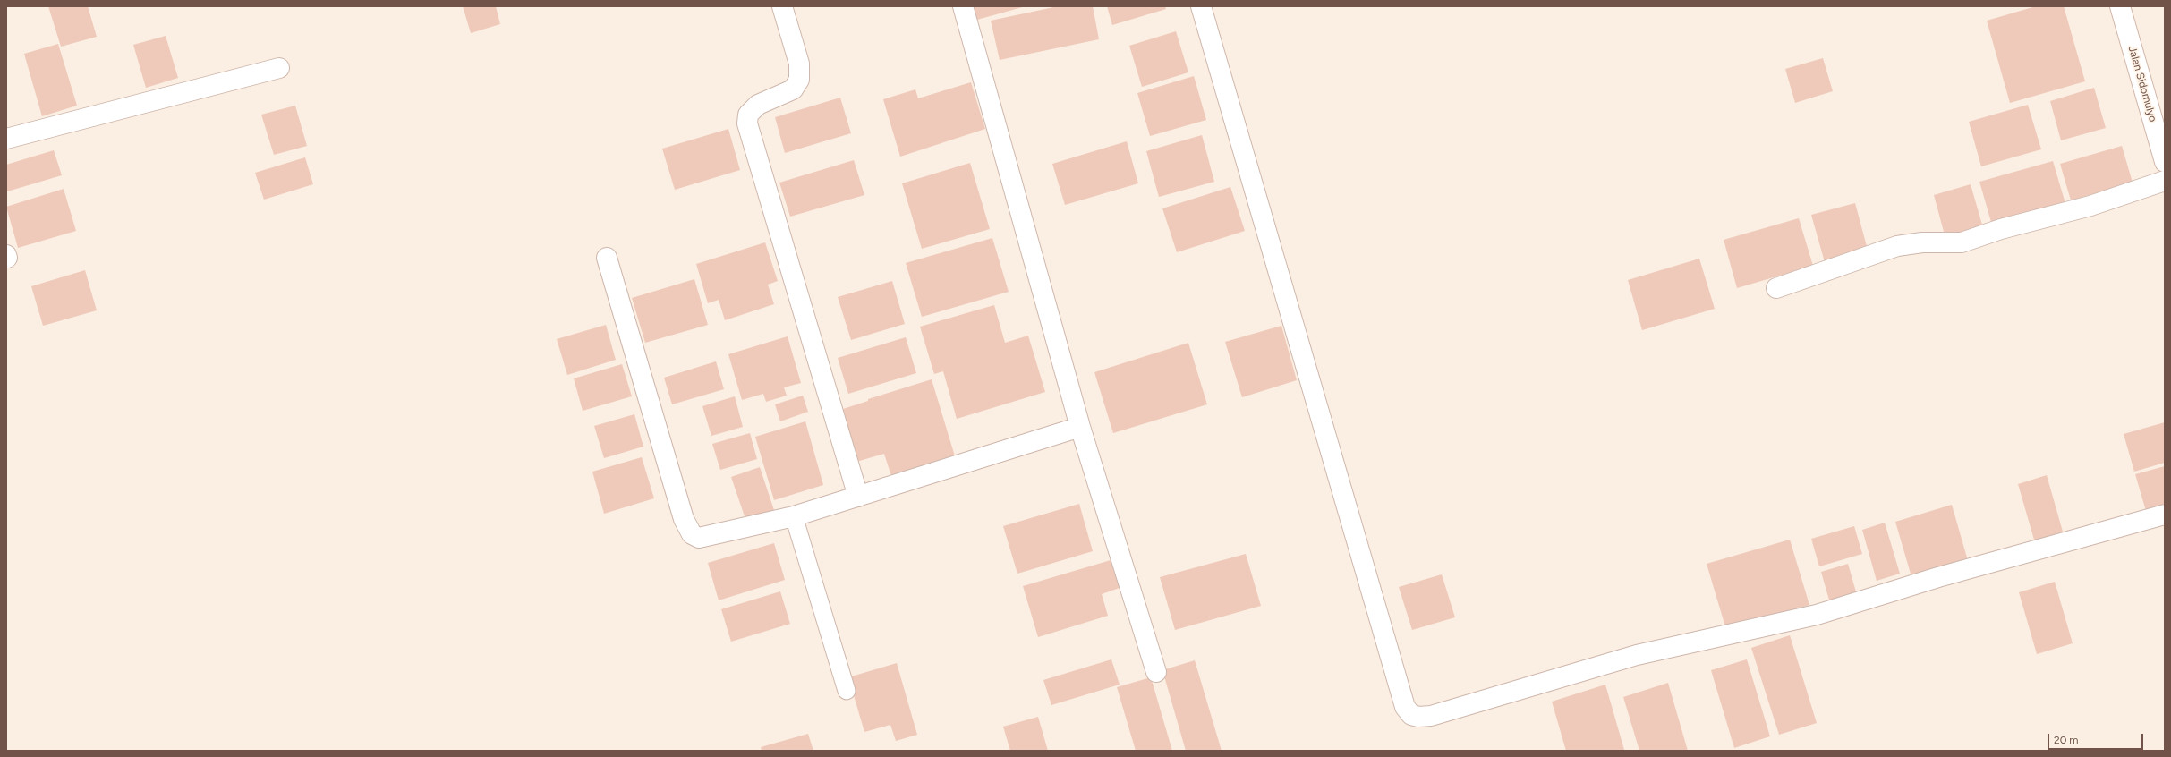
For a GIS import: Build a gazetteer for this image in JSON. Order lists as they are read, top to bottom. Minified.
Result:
{"streets":{"street":["Jalan Sidomulyo"]},"scale_bar":"20 m"}
